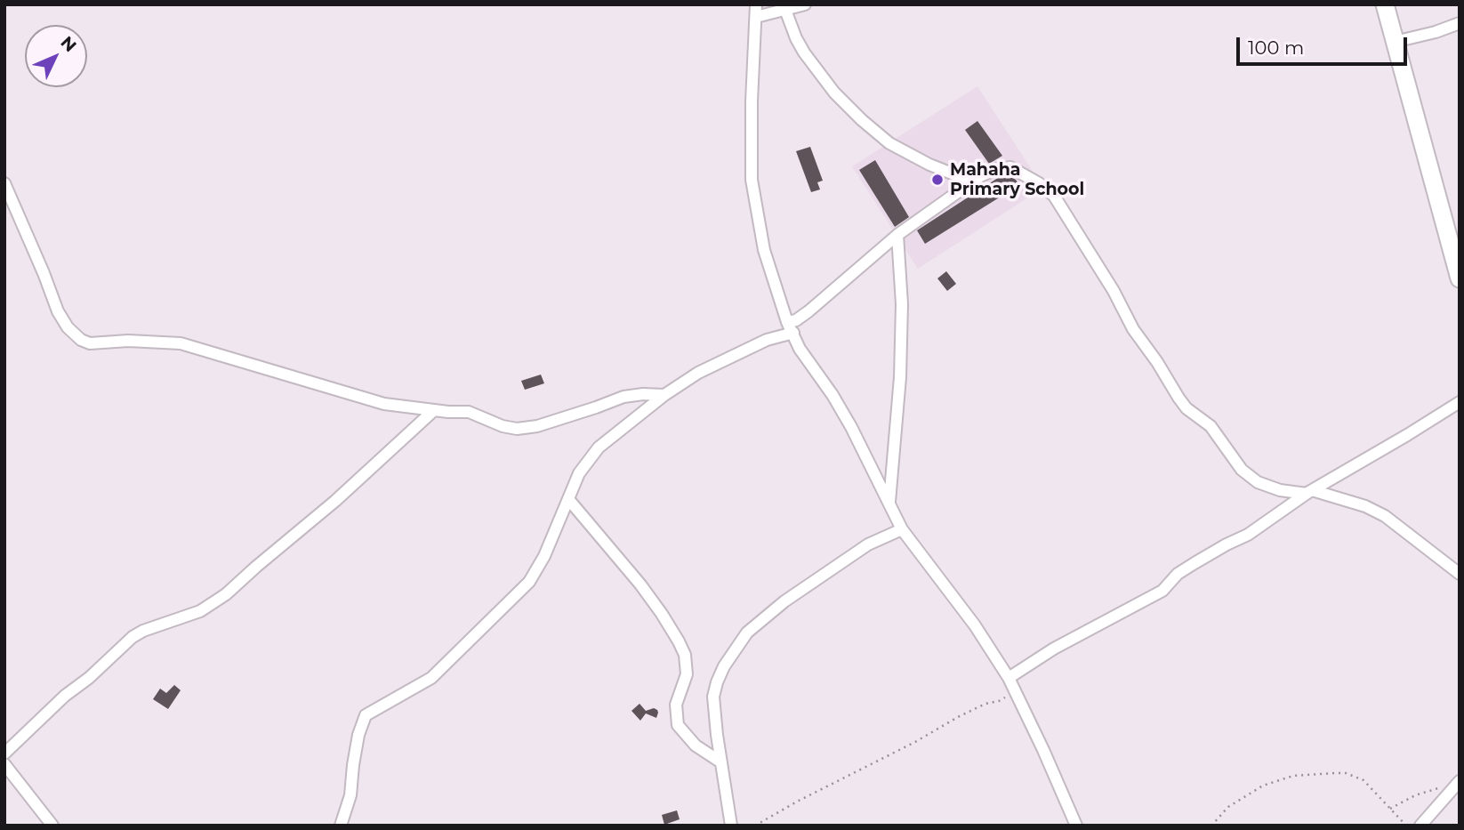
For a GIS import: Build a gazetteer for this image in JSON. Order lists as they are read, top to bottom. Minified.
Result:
{"places":["Mahaha Primary School"],"scale_bar":"100 m","north":"top right"}
